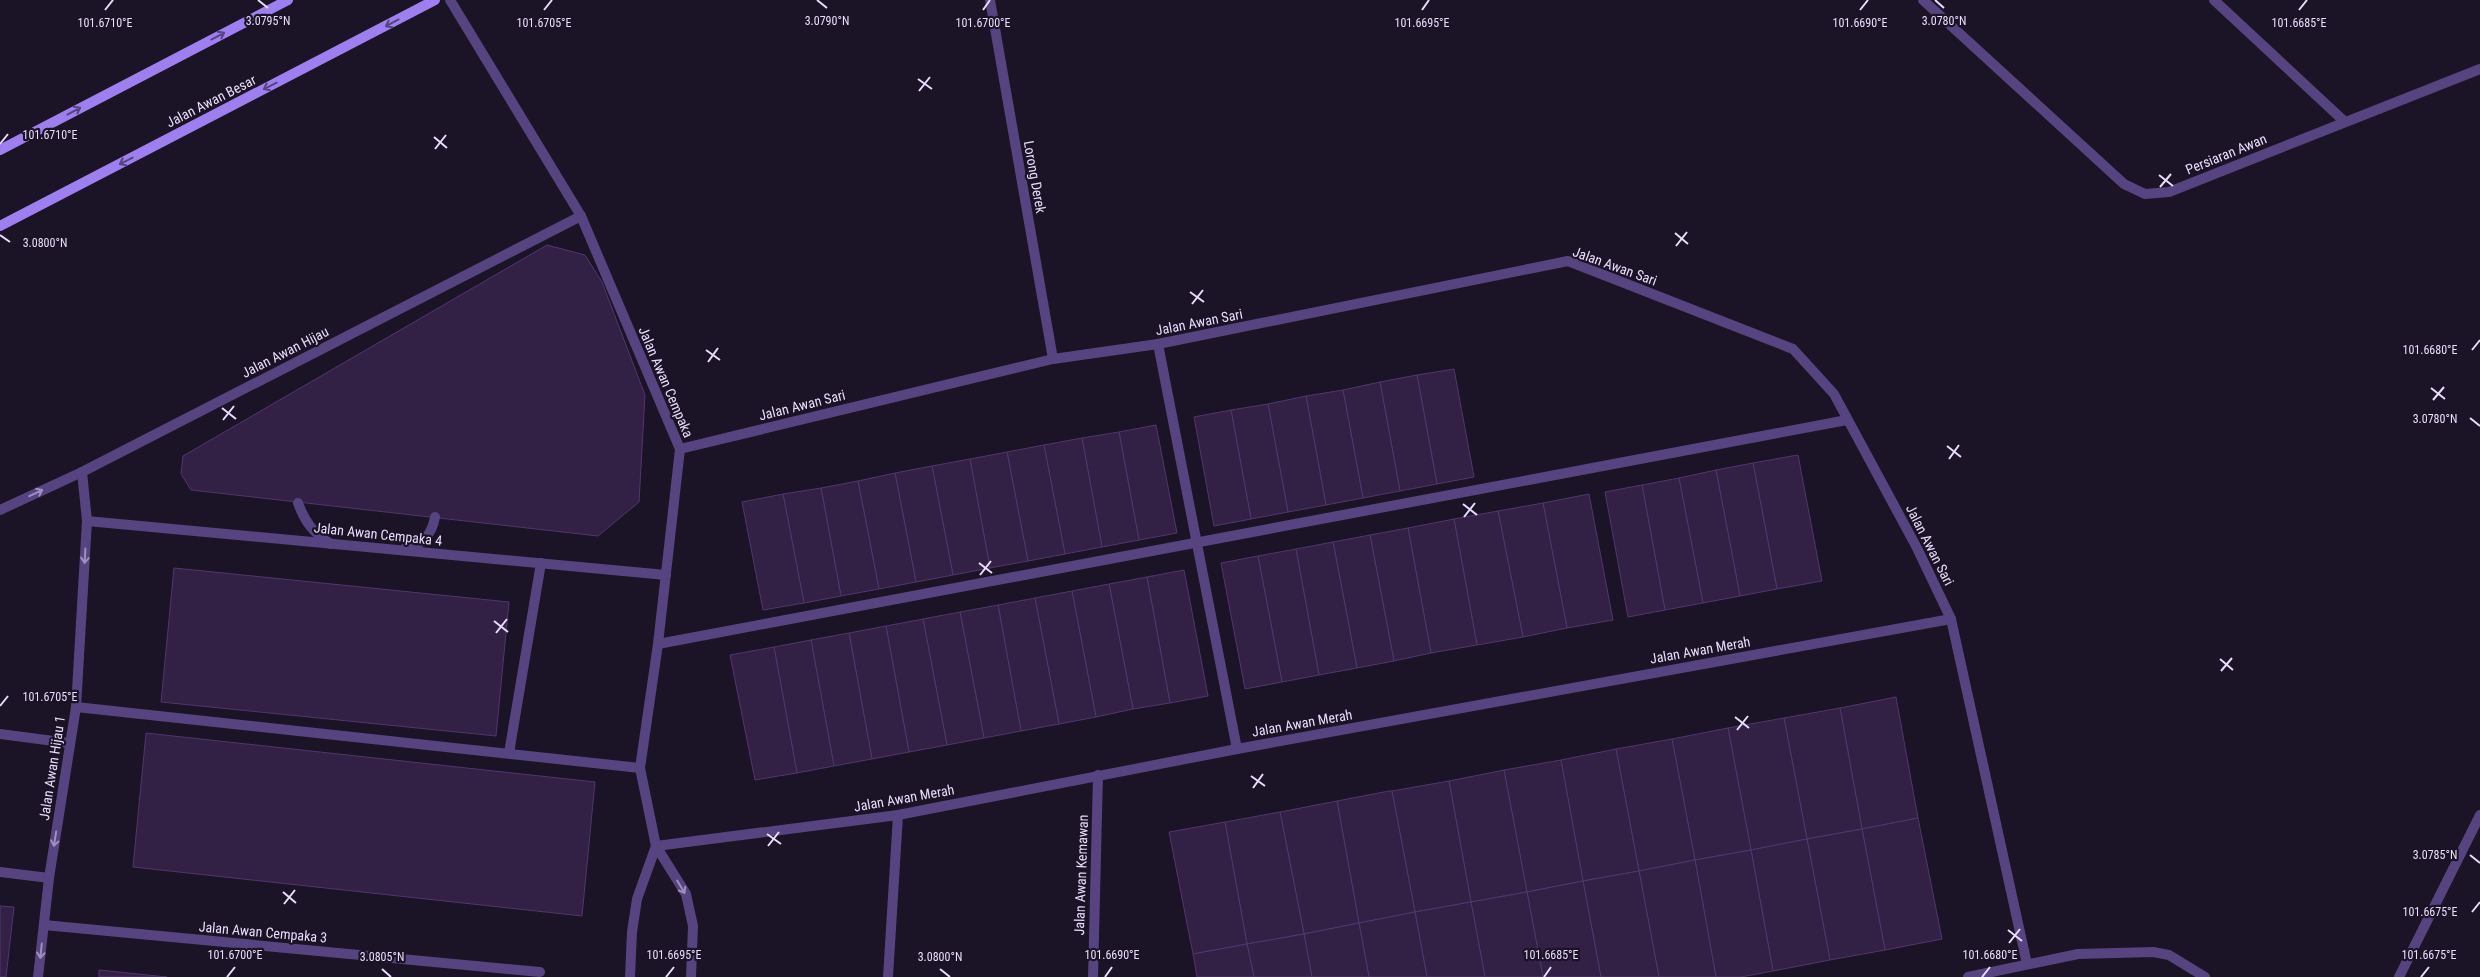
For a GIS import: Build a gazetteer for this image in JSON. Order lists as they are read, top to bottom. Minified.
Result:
{"streets":{"main road":["Jalan Awan Besar"],"street":["Persiaran Awan","Lorong Derek","Jalan Awan Sari","Jalan Awan Hijau","Jalan Awan Cempaka","Jalan Awan Cempaka 4","Jalan Awan Merah","Jalan Awan Hijau 1","Jalan Awan Kemawan","Jalan Awan Cempaka 3"]},"crossings":[["Lorong Derek","Jalan Awan Sari"],["Jalan Awan Sari","Jalan Awan Cempaka"],["Jalan Awan Sari","Jalan Awan Merah"],["Jalan Awan Hijau","Jalan Awan Cempaka"],["Jalan Awan Hijau","Jalan Awan Hijau 1"],["Jalan Awan Cempaka","Jalan Awan Cempaka 4"],["Jalan Awan Cempaka","Jalan Awan Merah"],["Jalan Awan Cempaka 4","Jalan Awan Hijau 1"],["Jalan Awan Merah","Jalan Awan Kemawan"],["Jalan Awan Hijau 1","Jalan Awan Cempaka 3"]],"one_way":["Jalan Awan Hijau 1"],"coordinates":["3.0795°N","3.0790°N","3.0780°N","101.6690°E","101.6710°E","101.6705°E","101.6700°E","101.6695°E","101.6685°E","3.0800°N","101.6680°E","3.0785°N","101.6675°E","3.0805°N"]}
